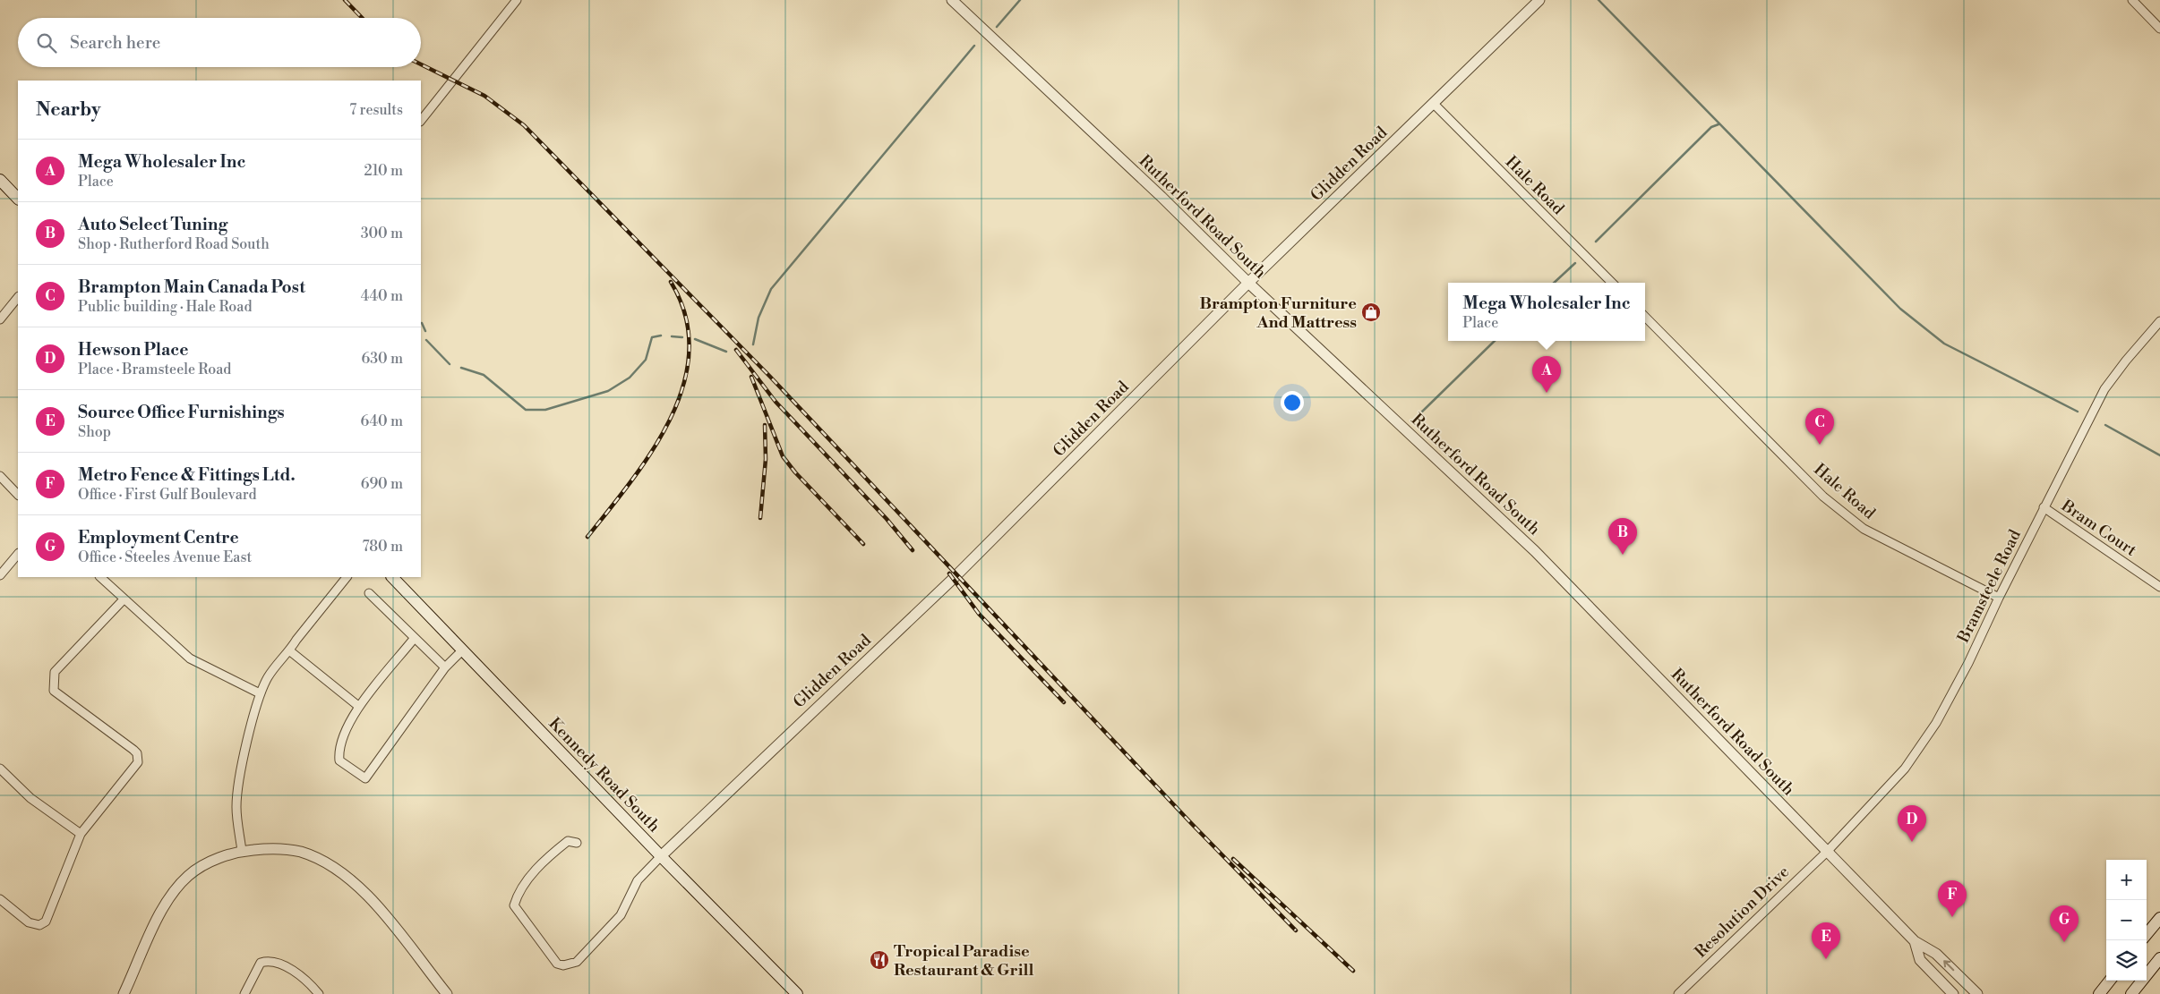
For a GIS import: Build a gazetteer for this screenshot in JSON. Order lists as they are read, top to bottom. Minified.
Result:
{"streets":{"main road":["Kennedy Road South"],"street":["Glidden Road","Hale Road","Rutherford Road South","Bram Court","Bramsteele Road","Resolution Drive"]},"crossings":[["Glidden Road","Hale Road"],["Glidden Road","Rutherford Road South"],["Glidden Road","Kennedy Road South"],["Hale Road","Bramsteele Road"],["Rutherford Road South","Bramsteele Road"],["Rutherford Road South","Resolution Drive"],["Bram Court","Bramsteele Road"],["Bramsteele Road","Resolution Drive"]],"places":{"shop":["Brampton Furniture And Mattress"],"restaurant":["Tropical Paradise Restaurant & Grill"]},"page":{"search":"Search here","heading":["Nearby","7 results"],"list":[{"mark":"A","name":"Mega Wholesaler Inc","note":"Place","value":"210 m"},{"mark":"B","name":"Auto Select Tuning","note":"Shop · Rutherford Road South","value":"300 m"},{"mark":"C","name":"Brampton Main Canada Post","note":"Public building · Hale Road","value":"440 m"},{"mark":"D","name":"Hewson Place","note":"Place · Bramsteele Road","value":"630 m"},{"mark":"E","name":"Source Office Furnishings","note":"Shop","value":"640 m"},{"mark":"F","name":"Metro Fence & Fittings Ltd.","note":"Office · First Gulf Boulevard","value":"690 m"},{"mark":"G","name":"Employment Centre","note":"Office · Steeles Avenue East","value":"780 m"}],"popup":["Mega Wholesaler Inc","Place"],"pins":["A","C","B","D","F","G","E"],"map_buttons":["+","−"]}}
